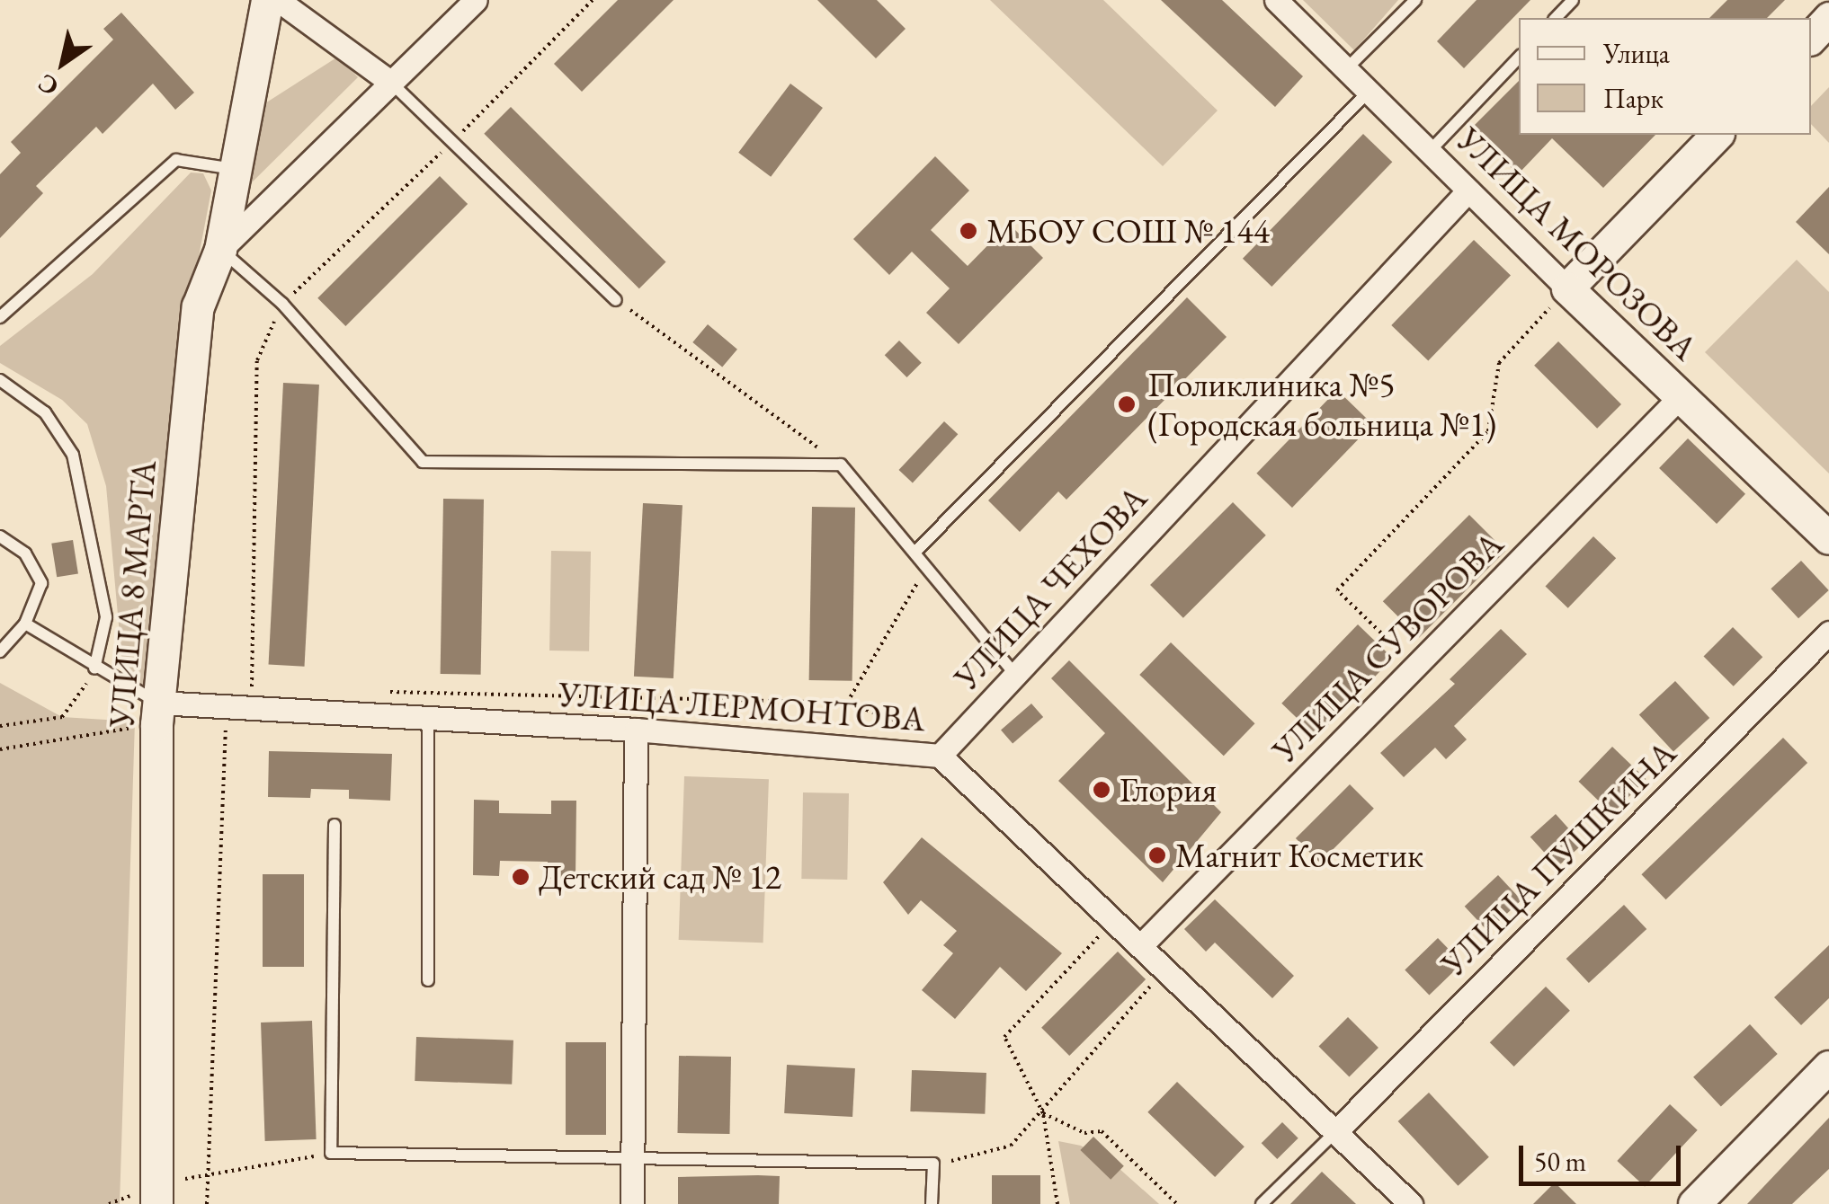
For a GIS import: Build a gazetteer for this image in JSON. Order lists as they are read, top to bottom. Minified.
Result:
{"streets":{"street":["УЛИЦА МОРОЗОВА","УЛИЦА ЧЕХОВА","УЛИЦА 8 МАРТА","УЛИЦА СУВОРОВА","УЛИЦА ЛЕРМОНТОВА","УЛИЦА ПУШКИНА"]},"crossings":[["УЛИЦА МОРОЗОВА","УЛИЦА ЧЕХОВА"],["УЛИЦА МОРОЗОВА","УЛИЦА СУВОРОВА"],["УЛИЦА ЧЕХОВА","УЛИЦА ЛЕРМОНТОВА"],["УЛИЦА 8 МАРТА","УЛИЦА ЛЕРМОНТОВА"],["УЛИЦА СУВОРОВА","УЛИЦА ЛЕРМОНТОВА"],["УЛИЦА ЛЕРМОНТОВА","УЛИЦА ПУШКИНА"]],"places":["МБОУ СОШ № 144","Поликлиника №5 (Городская больница №1)","Глория","Магнит Косметик","Детский сад № 12"],"legend":["Улица","Парк"],"scale_bar":"50 m","north":"bottom left"}
